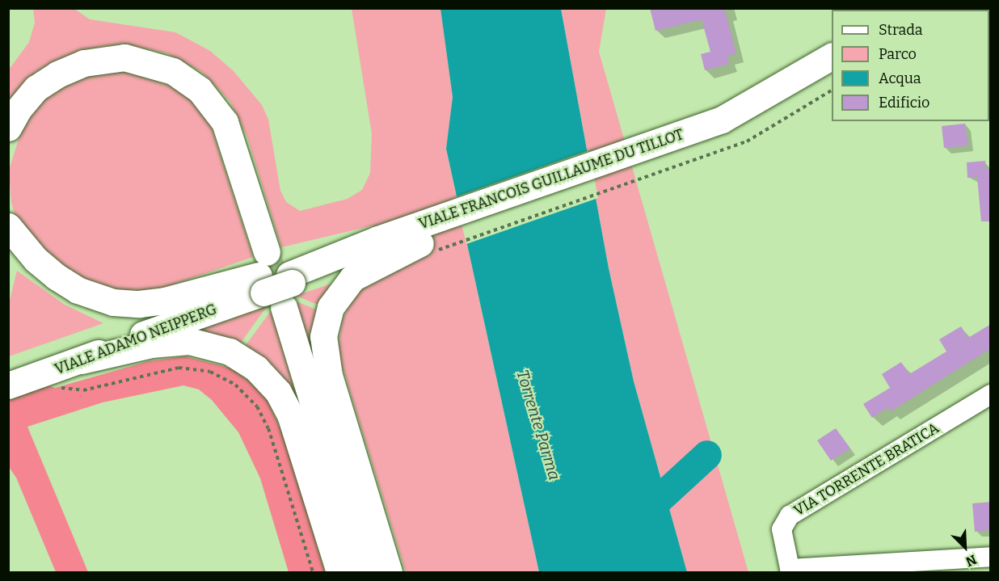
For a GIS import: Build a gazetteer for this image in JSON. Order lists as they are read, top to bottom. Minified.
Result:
{"streets":{"main road":["VIALE FRANCOIS GUILLAUME DU TILLOT","VIALE ADAMO NEIPPERG"],"street":["VIA TORRENTE BRATICA"]},"crossings":[["VIALE FRANCOIS GUILLAUME DU TILLOT","VIALE ADAMO NEIPPERG"]],"water":["Torrente Parma"],"legend":["Strada","Parco","Acqua","Edificio"],"north":"bottom right"}
